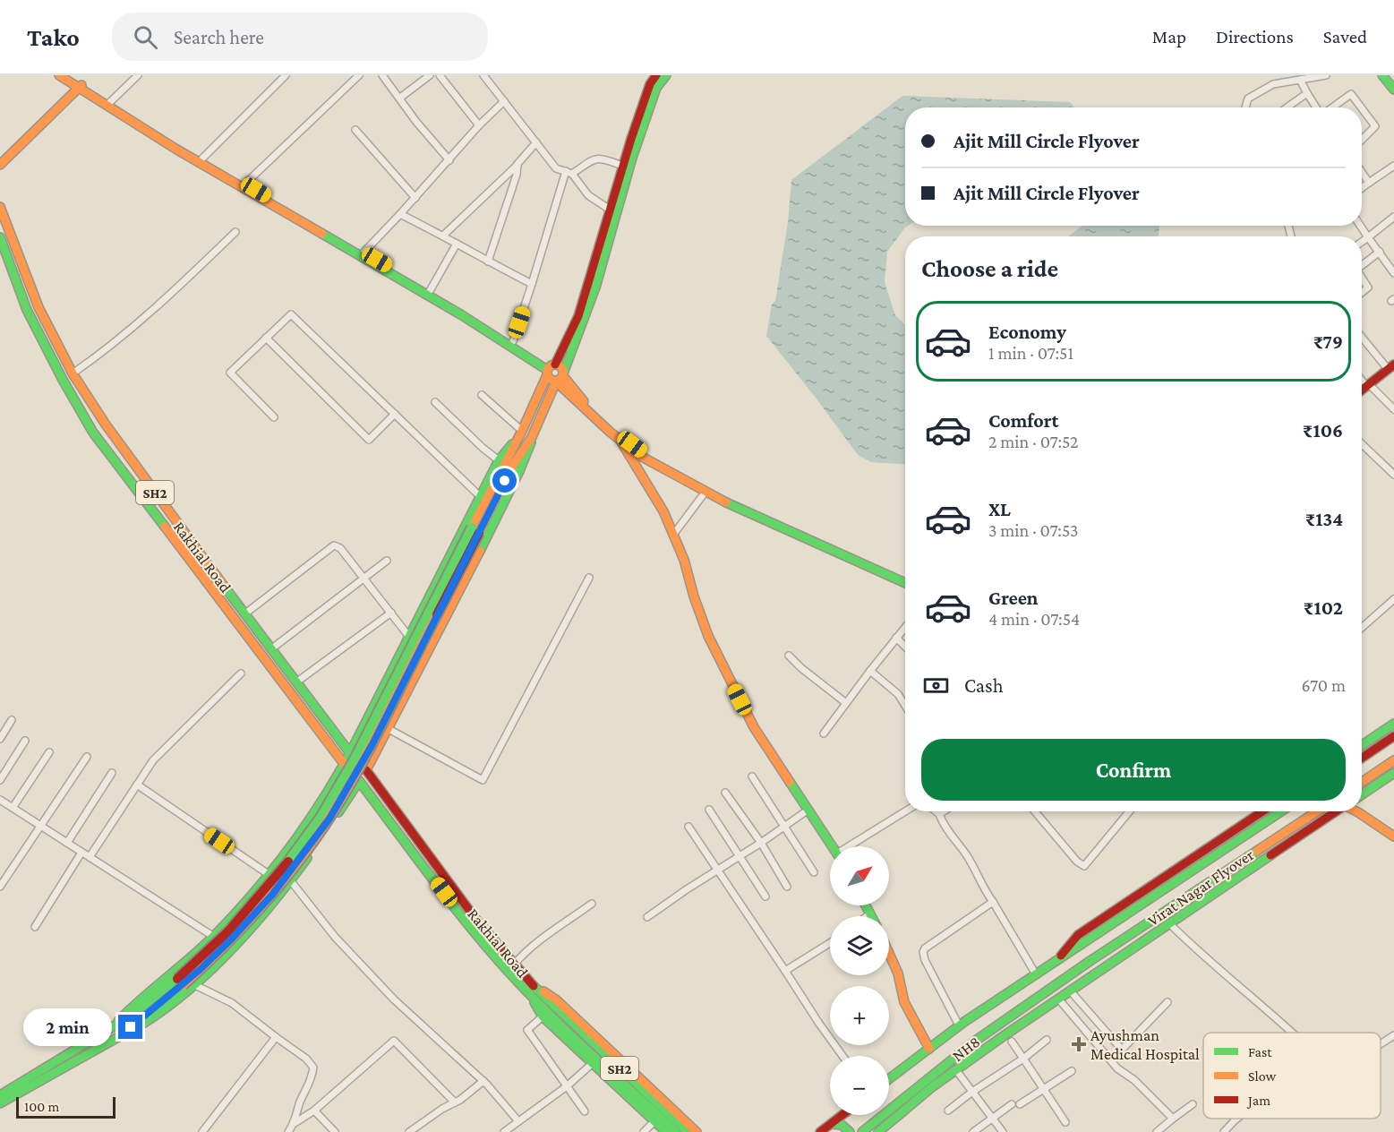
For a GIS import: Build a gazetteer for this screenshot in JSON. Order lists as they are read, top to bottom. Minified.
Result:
{"streets":{"main road":["SH2","Rakhial Road","Virat Nagar Flyover","NH8"]},"crossings":[["SH2","Rakhial Road"],["Virat Nagar Flyover","NH8"]],"places":{"health":["Ayushman Medical Hospital"]},"legend":["Fast","Slow","Jam"],"scale_bar":"100 m","north":"top right","page":{"header":"Tako","search":"Search here","nav":["Map","Directions","Saved"],"banner":["Ajit Mill Circle Flyover","Ajit Mill Circle Flyover"],"heading":"Choose a ride","list":[{"name":"Economy","note":"1 min · 07:51","value":"₹79"},{"name":"Comfort","note":"2 min · 07:52","value":"₹106"},{"name":"XL","note":"3 min · 07:53","value":"₹134"},{"name":"Green","note":"4 min · 07:54","value":"₹102"}],"pay":["Cash","670 m"],"buttons":"Confirm","map_buttons":["+","−"],"bubble":"2 min","scale":"100 m"}}
